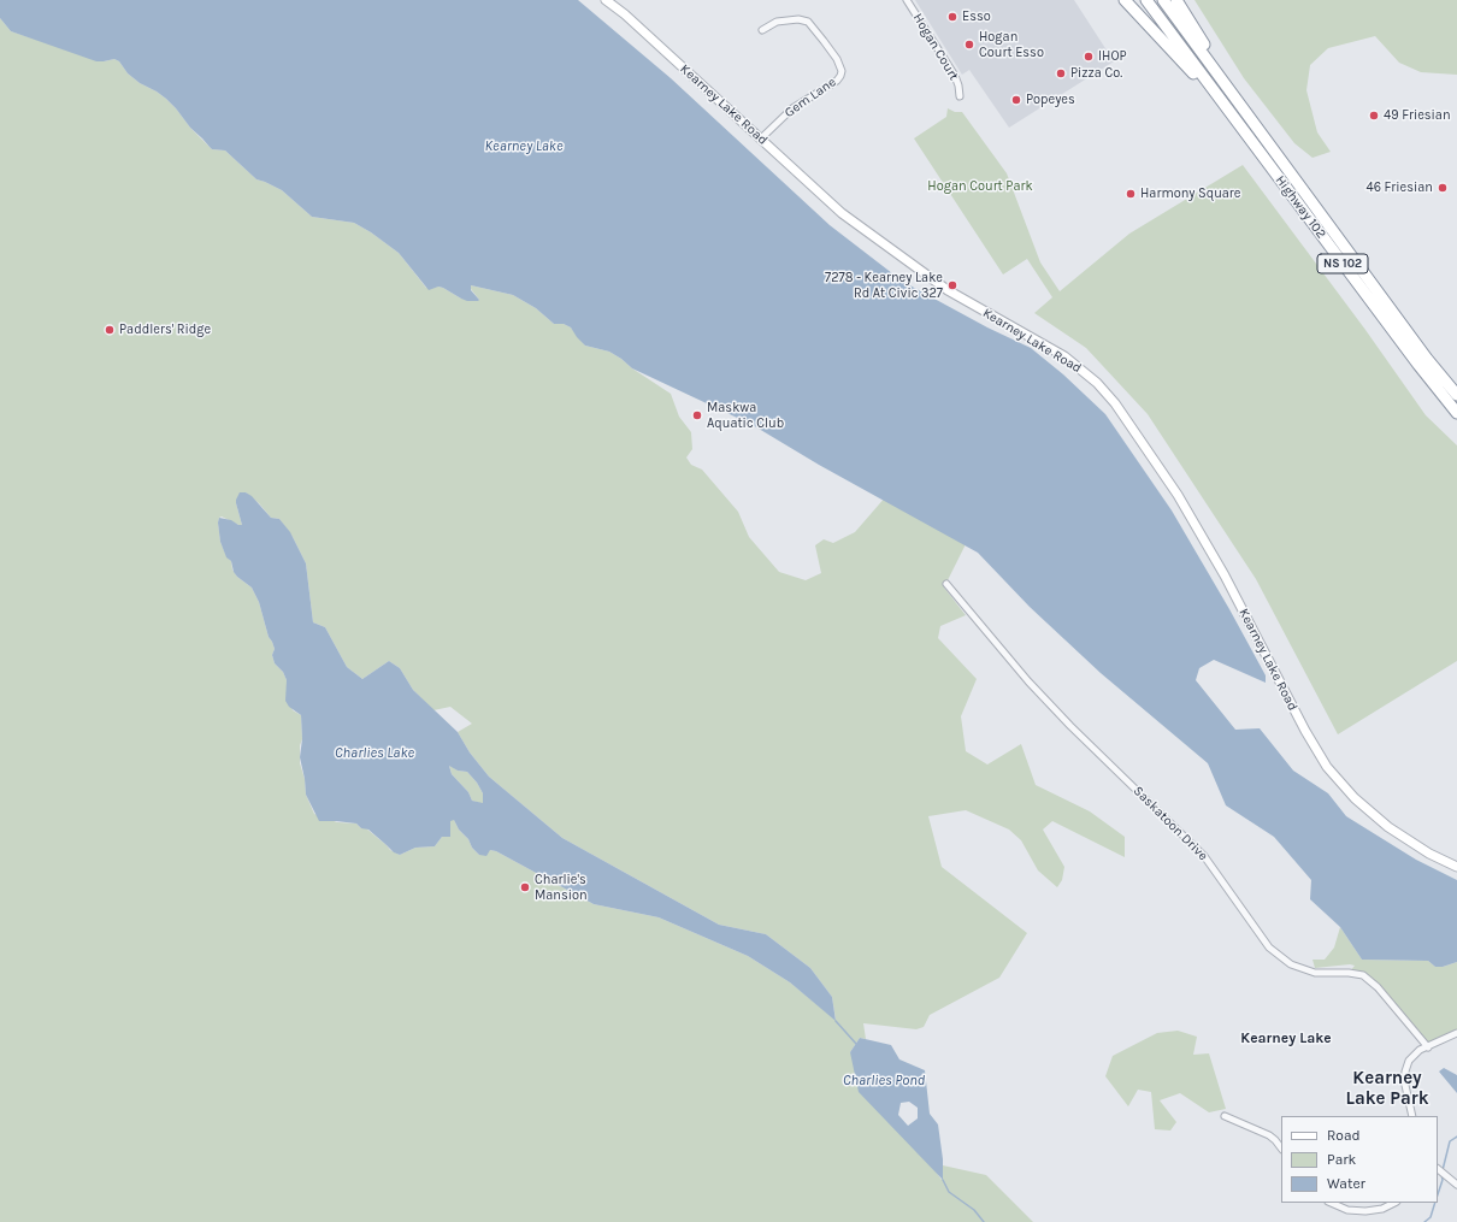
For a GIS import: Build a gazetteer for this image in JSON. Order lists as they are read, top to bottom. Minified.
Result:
{"streets":{"highway":["Highway 102","NS 102"],"main road":["Kearney Lake Road"],"street":["Hogan Court","Gem Lane","Saskatoon Drive"]},"crossings":[["Gem Lane","Kearney Lake Road"]],"districts":["Kearney Lake","Kearney Lake Park"],"water":["Kearney Lake","Charlies Lake","Charlies Pond"],"parks":["Hogan Court Park"],"places":["Esso","Hogan Court Esso","IHOP","Pizza Co.","Popeyes","49 Friesian","46 Friesian","Harmony Square","7278 - Kearney Lake Rd At Civic 327","Paddlers' Ridge","Maskwa Aquatic Club","Charlie's Mansion"],"legend":["Road","Park","Water"]}
